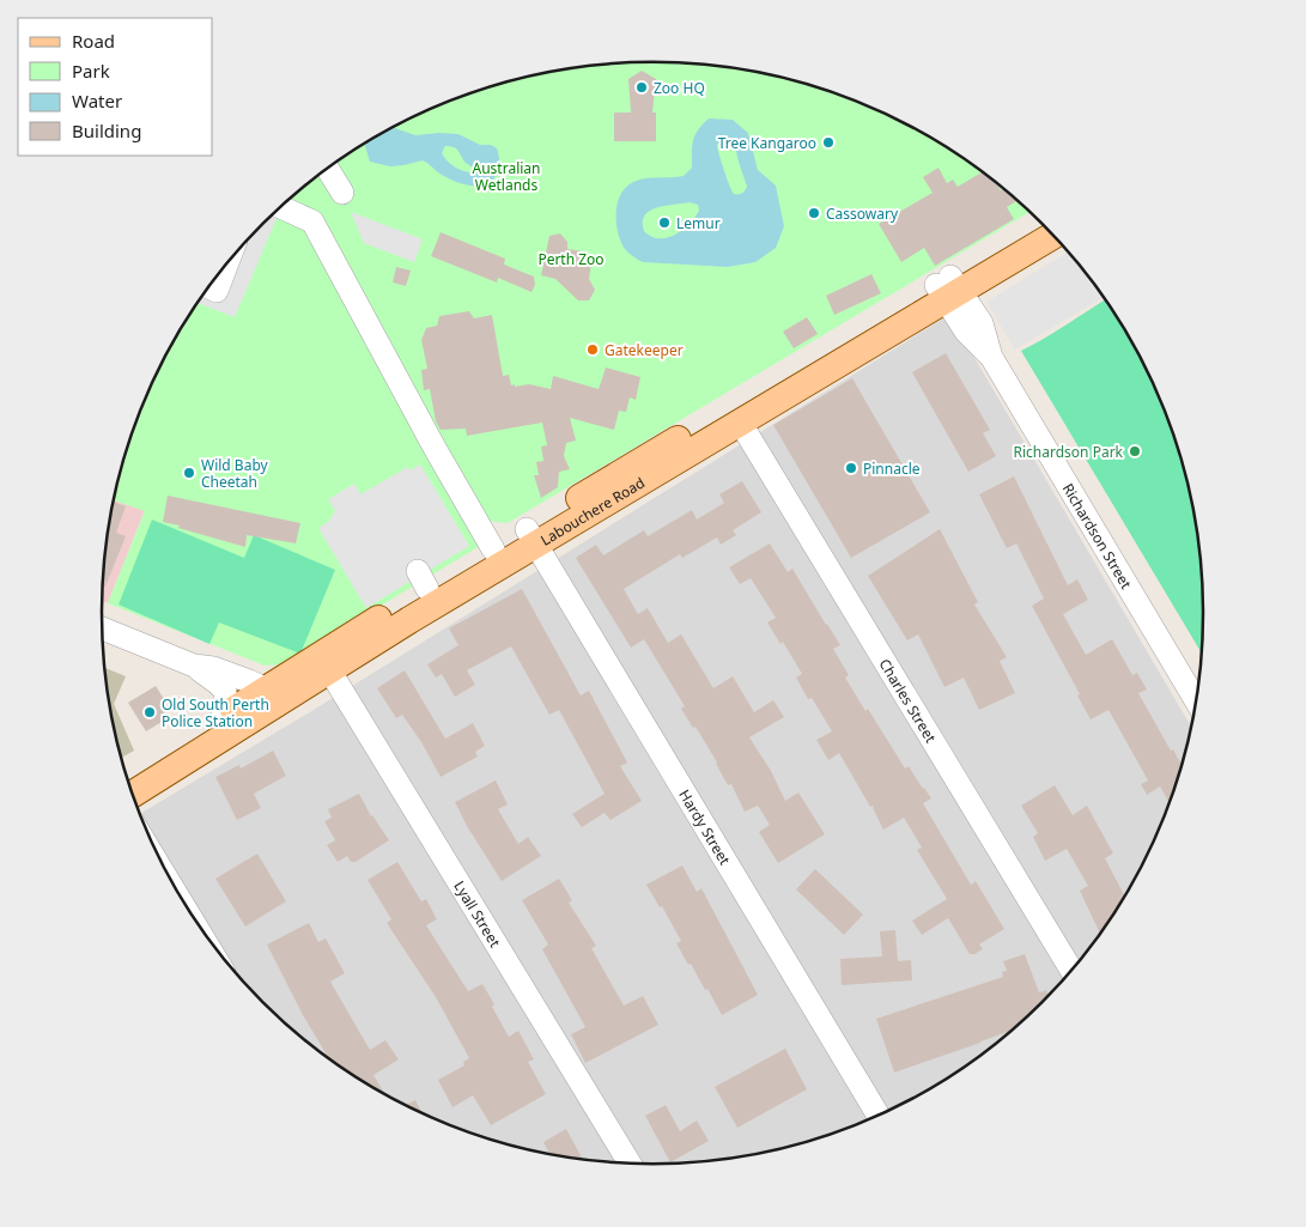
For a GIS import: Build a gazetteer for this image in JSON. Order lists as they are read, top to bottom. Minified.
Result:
{"streets":{"main road":["Labouchere Road"],"street":["Richardson Street","Charles Street","Hardy Street","Lyall Street"]},"crossings":[["Labouchere Road","Richardson Street"],["Labouchere Road","Charles Street"],["Labouchere Road","Hardy Street"],["Labouchere Road","Lyall Street"]],"parks":["Australian Wetlands","Perth Zoo"],"places":["Zoo HQ","Tree Kangaroo","Cassowary","Lemur","Gatekeeper","Richardson Park","Pinnacle","Wild Baby Cheetah","Old South Perth Police Station"],"legend":["Road","Park","Water","Building"]}
